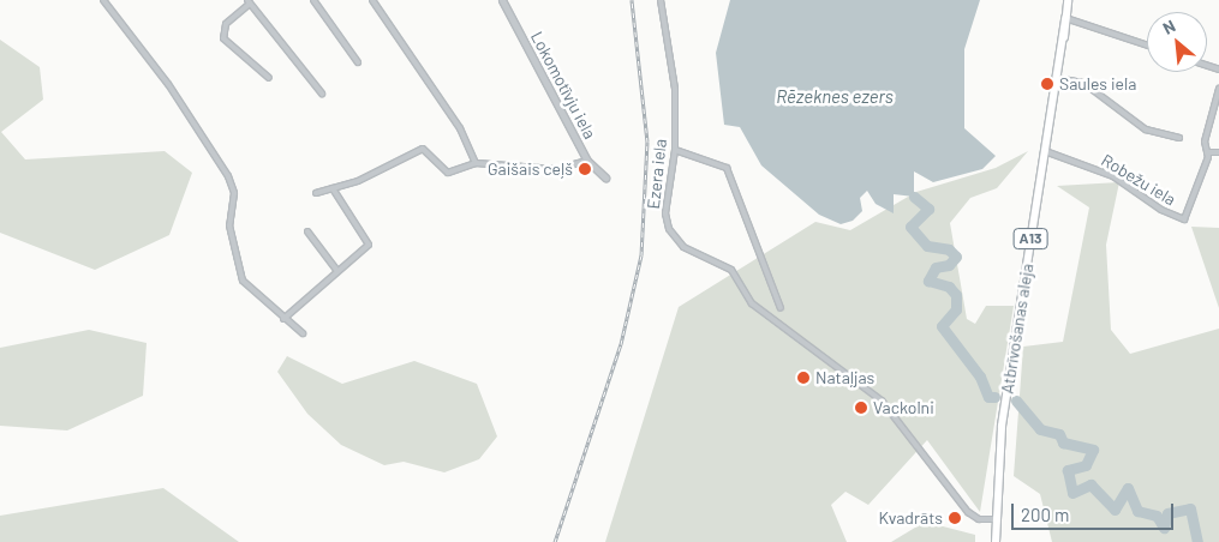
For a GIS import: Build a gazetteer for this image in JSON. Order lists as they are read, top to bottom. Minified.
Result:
{"streets":{"main road":["A13","Atbrīvošanas aleja"],"street":["Lokomotīvju iela","Ezera iela","Robežu iela"]},"crossings":[["Ezera iela","A13"],["Ezera iela","Atbrīvošanas aleja"],["Robežu iela","Atbrīvošanas aleja"],["A13","Atbrīvošanas aleja"]],"water":["Rēzeknes ezers"],"places":["Saules iela","Gaišais ceļš","Nataļjas","Vackolni","Kvadrāts"],"scale_bar":"200 m","north":"top left"}
